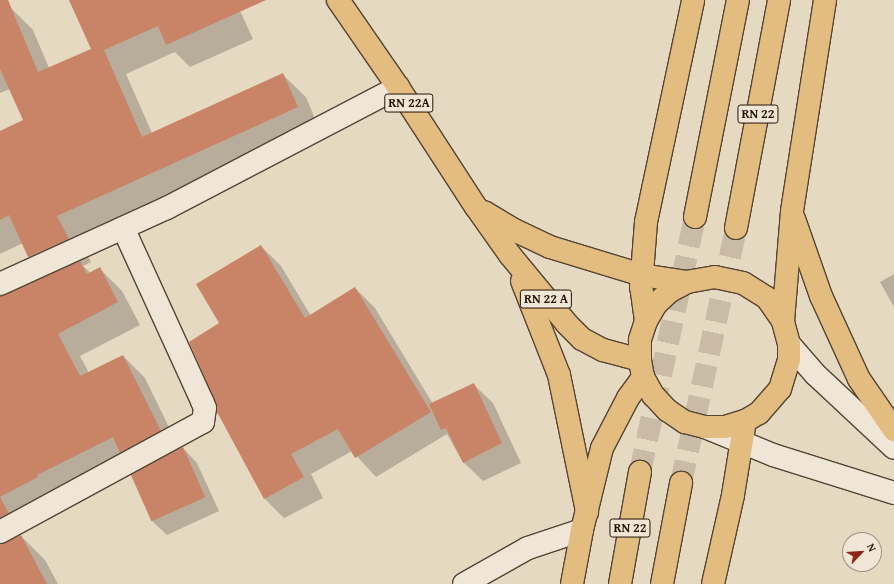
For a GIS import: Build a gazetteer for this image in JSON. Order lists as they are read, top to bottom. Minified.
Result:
{"streets":{"main road":["RN 22A","RN 22","RN 22 A"]},"crossings":[["RN 22A","RN 22 A"]],"north":"top right"}
